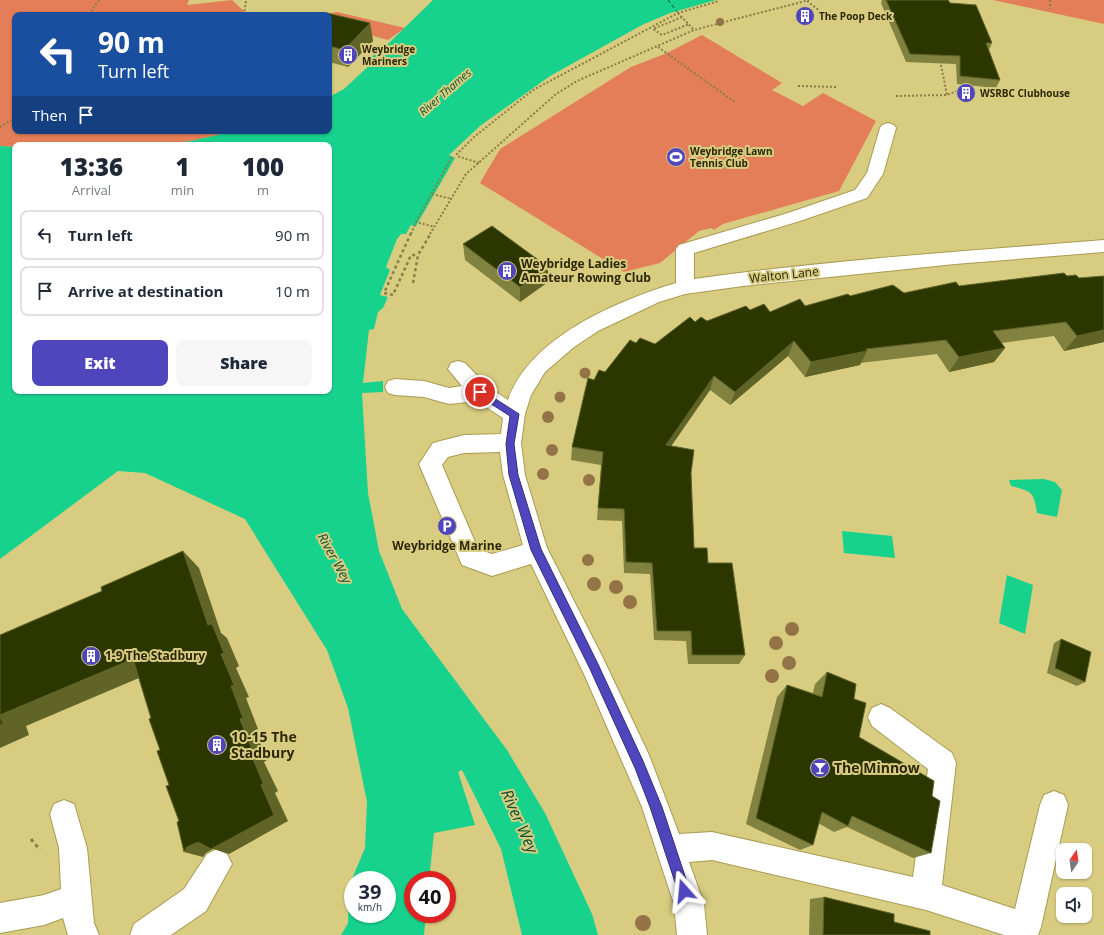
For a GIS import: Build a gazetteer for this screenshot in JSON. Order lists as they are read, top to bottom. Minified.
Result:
{"streets":{"street":["Walton Lane"]},"water":["River Thames","River Wey"],"places":{"building":["The Poop Deck","Weybridge Mariners","WSRBC Clubhouse","Weybridge Ladies Amateur Rowing Club","1-9 The Stadbury","10-15 The Stadbury"],"sports":["Weybridge Lawn Tennis Club"],"parking":["Weybridge Marine"],"bar":["The Minnow"]},"north":"top","page":{"turn":["90 m","Turn left"],"then":"Then","eta":["13:36","Arrival","1","min","100","m"],"list":[{"name":"Turn left","value":"90 m"},{"name":"Arrive at destination","value":"10 m"}],"buttons":["Exit","Share"],"speed":"39 km/h","limit":"40"}}
